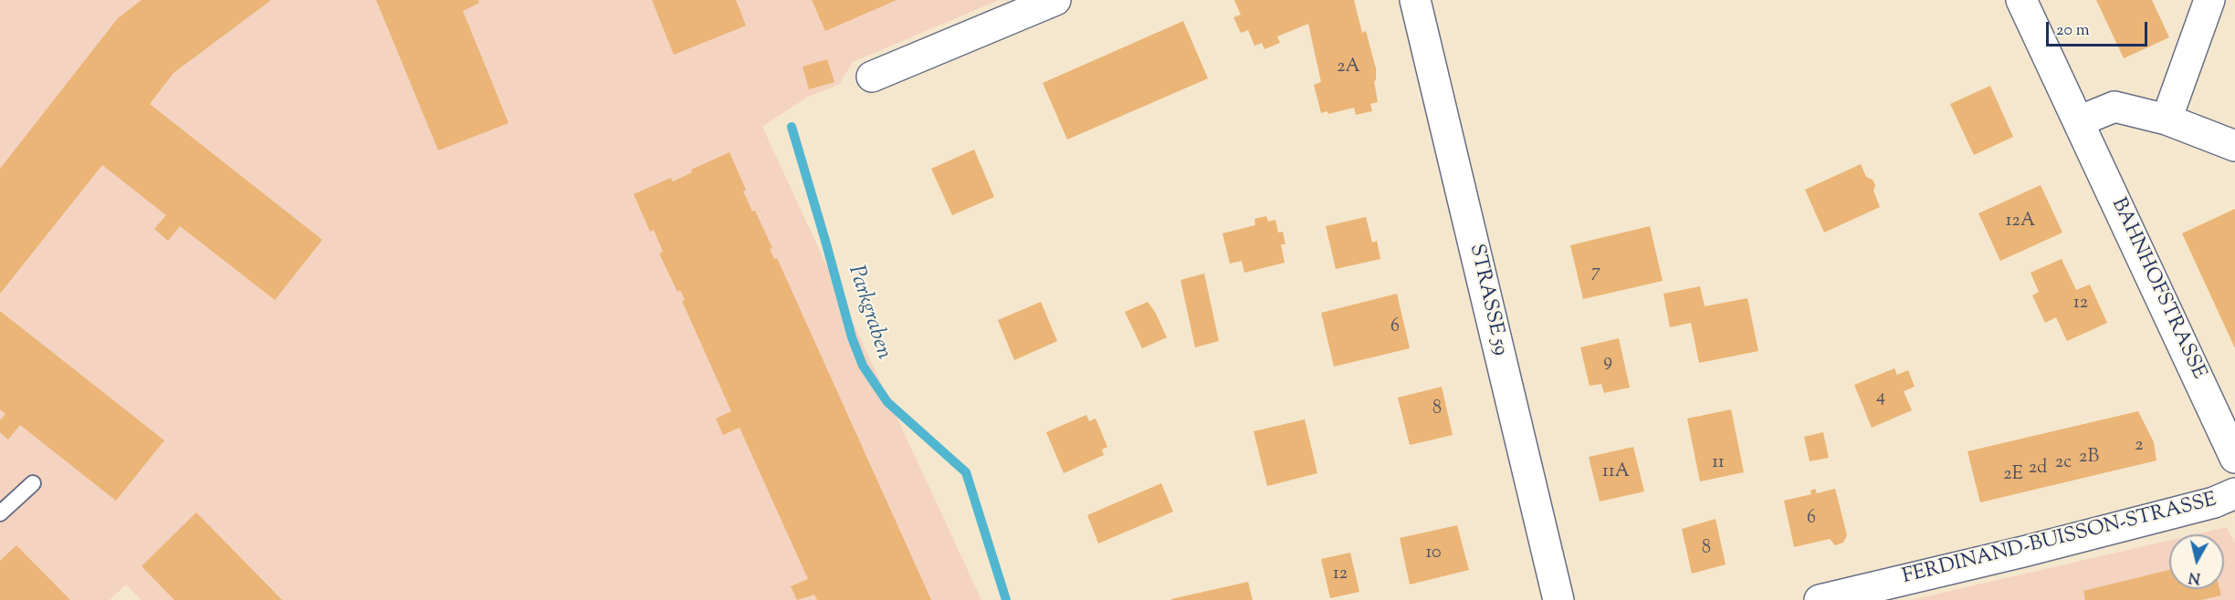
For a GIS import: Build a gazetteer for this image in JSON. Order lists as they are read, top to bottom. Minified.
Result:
{"streets":{"street":["BAHNHOFSTRASSE","STRASSE 59","FERDINAND-BUISSON-STRASSE"]},"water":["Parkgraben"],"house_numbers":["2A","12A","7","12","6","9","4","8","2","2B","11","2c","2d","11A","2E","6","8","10","12"],"scale_bar":"20 m","north":"bottom"}
